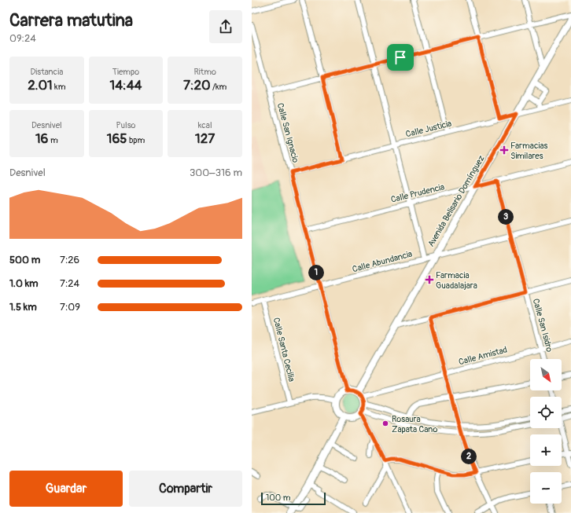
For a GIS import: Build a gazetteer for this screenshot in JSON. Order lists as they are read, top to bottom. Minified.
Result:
{"streets":{"main road":["Avenida Belisario Domínguez"],"street":["Calle Justicia","Calle San Ignacio","Calle Prudencia","Calle Abundancia","Calle San Isidro","Calle Santa Cecilia","Calle Amistad"]},"crossings":[["Calle Justicia","Calle San Ignacio"],["Calle Justicia","Avenida Belisario Domínguez"],["Calle San Ignacio","Calle Prudencia"],["Calle San Ignacio","Avenida Belisario Domínguez"],["Calle San Ignacio","Calle Abundancia"],["Calle San Ignacio","Calle Amistad"],["Calle Prudencia","Avenida Belisario Domínguez"],["Calle Prudencia","Calle San Isidro"],["Avenida Belisario Domínguez","Calle Abundancia"],["Avenida Belisario Domínguez","Calle Amistad"],["Calle Abundancia","Calle San Isidro"],["Calle Abundancia","Calle Santa Cecilia"],["Calle San Isidro","Calle Amistad"]],"places":{"health":["Farmacias Similares","Farmacia Guadalajara"],"other":["Rosaura Zapata Cano"]},"scale_bar":"100 m","north":"bottom right","page":{"heading":["Carrera matutina","09:24"],"stats":[["Distancia","2.01 km"],["Tiempo","14:44"],["Ritmo","7:20 /km"],["Desnivel","16 m"],["Pulso","165 bpm"],["kcal","127"]],"chart":["Desnivel","300–316 m"],"pins":["3","1","2"],"list":[{"name":"500 m","note":"7:26"},{"name":"1.0 km","note":"7:24"},{"name":"1.5 km","note":"7:09"}],"map_buttons":["+","−"],"buttons":["Guardar","Compartir"],"scale":"100 m"}}
